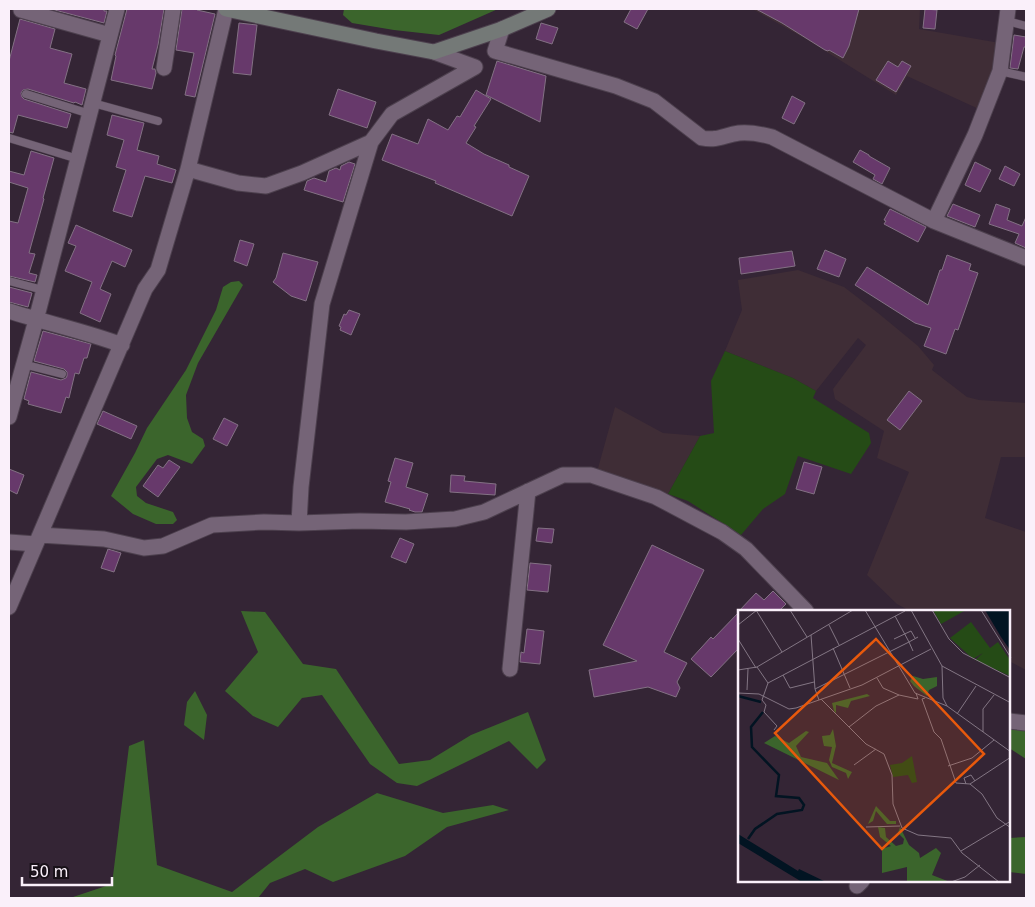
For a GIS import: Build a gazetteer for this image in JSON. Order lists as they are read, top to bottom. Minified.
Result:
{"scale_bar":"50 m"}
